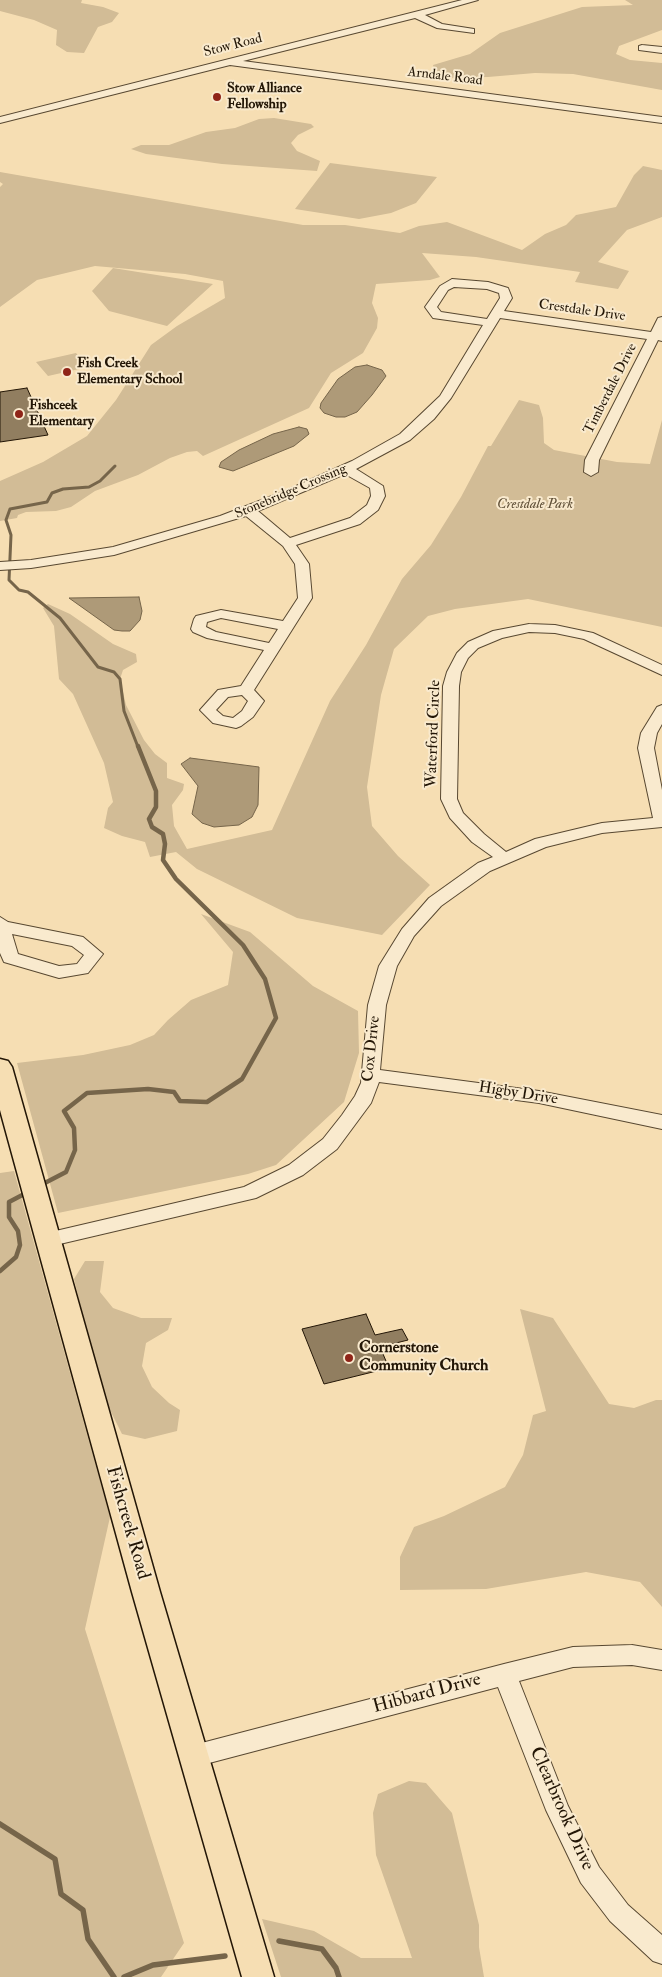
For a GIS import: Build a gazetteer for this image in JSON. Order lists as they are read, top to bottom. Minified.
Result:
{"streets":{"main road":["Fishcreek Road"],"street":["Stow Road","Arndale Road","Crestdale Drive","Timberdale Drive","Stonebridge Crossing","Waterford Circle","Cox Drive","Higby Drive","Hibbard Drive","Clearbrook Drive"]},"crossings":[["Stow Road","Arndale Road"],["Crestdale Drive","Timberdale Drive"],["Crestdale Drive","Stonebridge Crossing"],["Waterford Circle","Cox Drive"],["Cox Drive","Higby Drive"],["Cox Drive","Fishcreek Road"],["Fishcreek Road","Hibbard Drive"],["Hibbard Drive","Clearbrook Drive"]],"parks":["Crestdale Park"],"places":["Stow Alliance Fellowship","Fish Creek Elementary School","Fishceek Elementary","Cornerstone Community Church"]}
